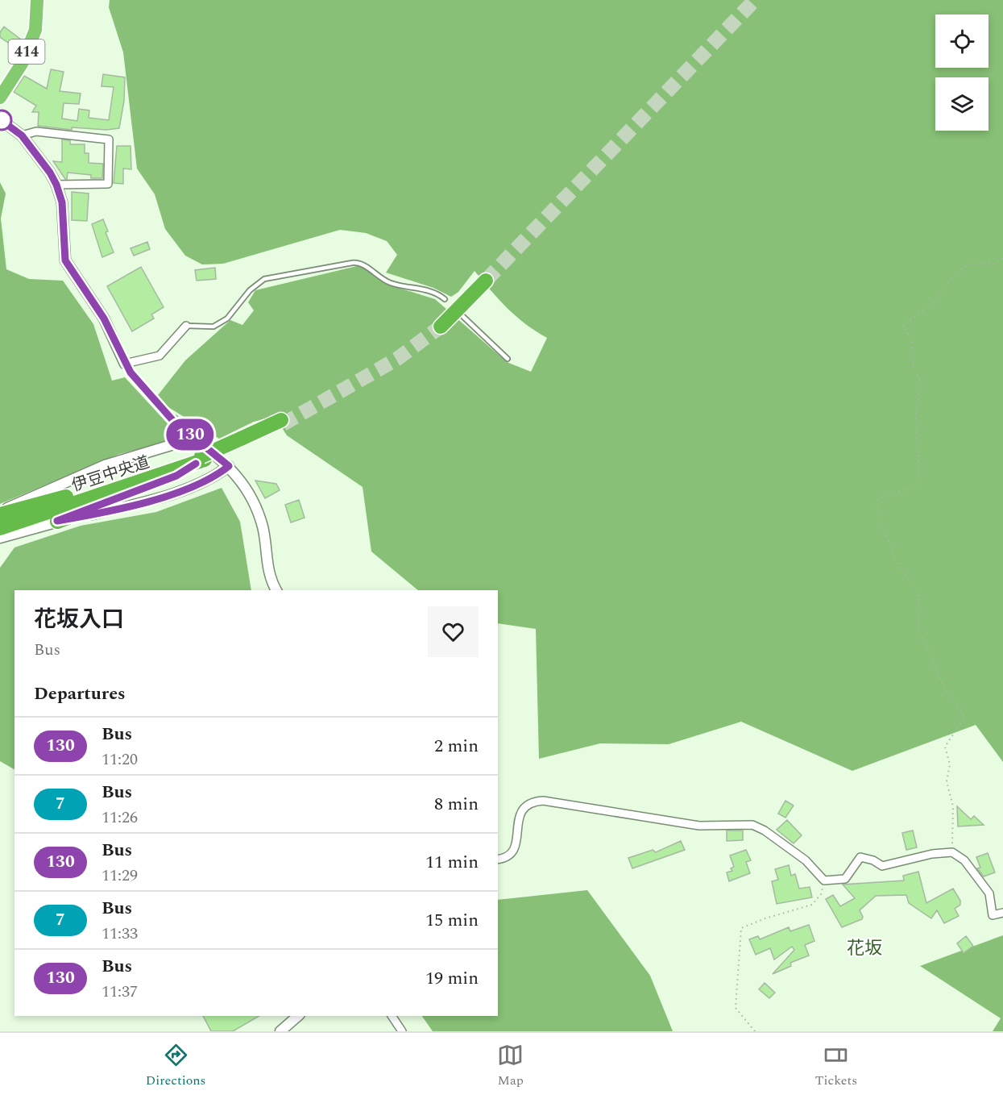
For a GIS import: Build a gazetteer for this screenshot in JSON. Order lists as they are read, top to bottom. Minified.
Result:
{"streets":{"highway":["414","伊豆中央道"]},"districts":["花坂"],"lines":["bus line 130"],"page":{"on_map":"130","heading":[["花坂入口","Bus"],"Departures"],"list":[{"mark":"130","name":"Bus","note":"11:20","value":"2 min"},{"mark":"7","name":"Bus","note":"11:26","value":"8 min"},{"mark":"130","name":"Bus","note":"11:29","value":"11 min"},{"mark":"7","name":"Bus","note":"11:33","value":"15 min"},{"mark":"130","name":"Bus","note":"11:37","value":"19 min"}],"tabs":["Directions","Map","Tickets"]}}
